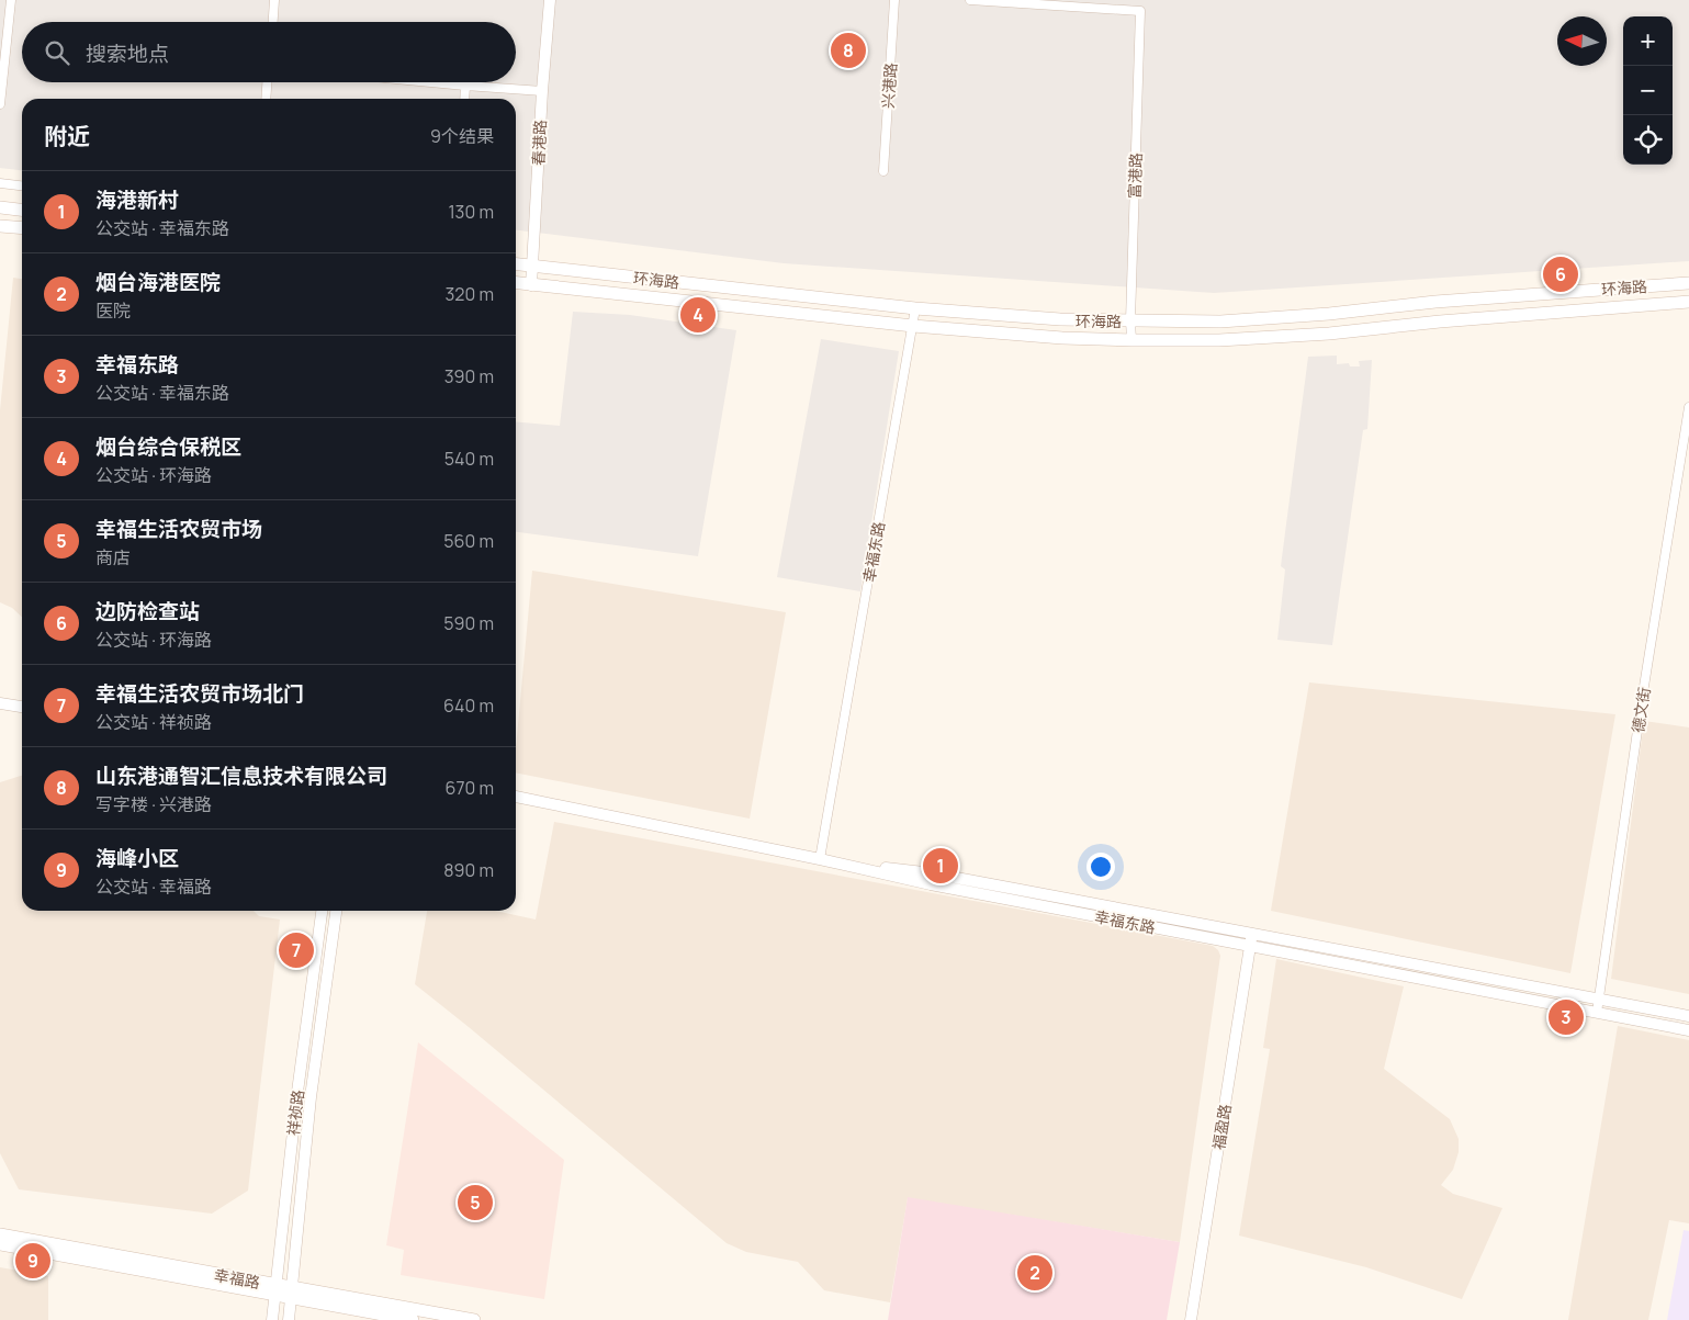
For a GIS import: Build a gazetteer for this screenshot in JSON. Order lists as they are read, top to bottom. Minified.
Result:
{"streets":{"main road":["环海路","幸福路"],"street":["兴港路","春港路","富港路","幸福东路","德文街","祥祯路","福盈路"]},"crossings":[["春港路","环海路"],["富港路","环海路"],["环海路","幸福东路"],["幸福东路","德文街"],["幸福东路","福盈路"],["祥祯路","幸福路"]],"north":"left","page":{"map_buttons":["+","−"],"search":"搜索地点","pins":["8","6","4","1","7","3","5","9","2"],"heading":["附近","9个结果"],"list":[{"mark":"1","name":"海港新村","note":"公交站 · 幸福东路","value":"130 m"},{"mark":"2","name":"烟台海港医院","note":"医院","value":"320 m"},{"mark":"3","name":"幸福东路","note":"公交站 · 幸福东路","value":"390 m"},{"mark":"4","name":"烟台综合保税区","note":"公交站 · 环海路","value":"540 m"},{"mark":"5","name":"幸福生活农贸市场","note":"商店","value":"560 m"},{"mark":"6","name":"边防检查站","note":"公交站 · 环海路","value":"590 m"},{"mark":"7","name":"幸福生活农贸市场北门","note":"公交站 · 祥祯路","value":"640 m"},{"mark":"8","name":"山东港通智汇信息技术有限公司","note":"写字楼 · 兴港路","value":"670 m"},{"mark":"9","name":"海峰小区","note":"公交站 · 幸福路","value":"890 m"}]}}
